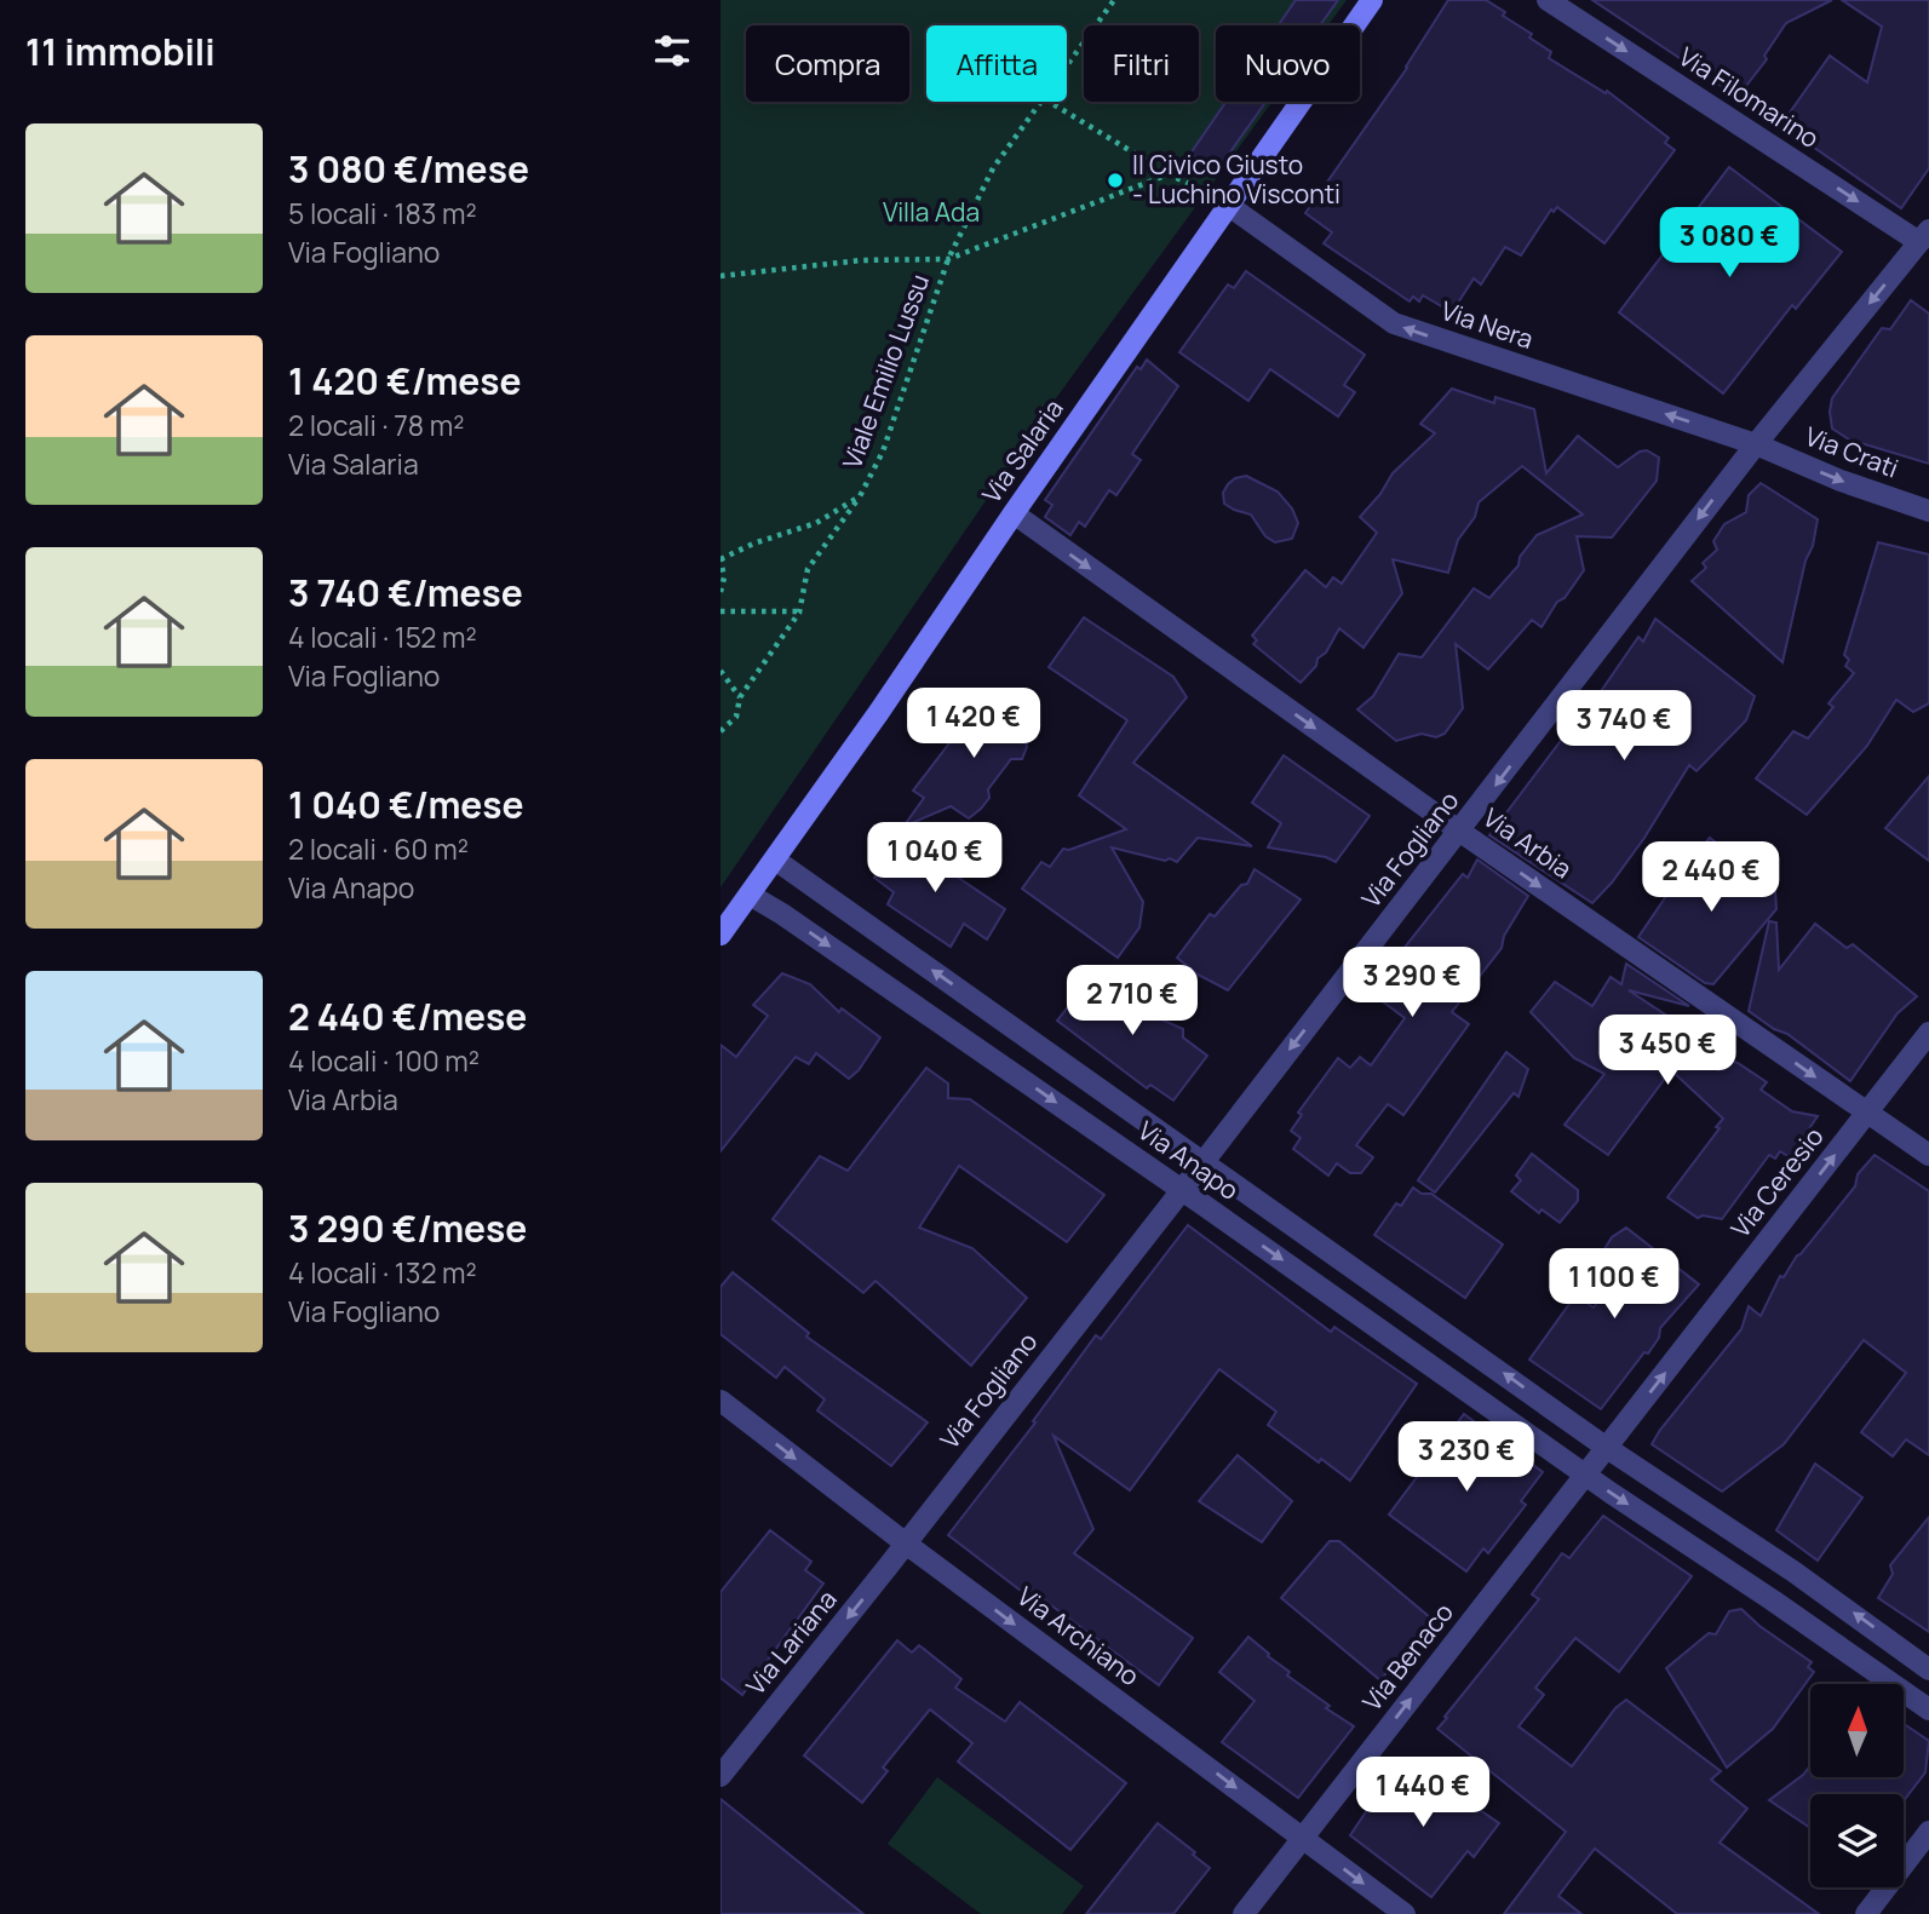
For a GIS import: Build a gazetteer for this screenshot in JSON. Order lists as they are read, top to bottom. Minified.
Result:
{"streets":{"main road":["Via Salaria"],"street":["Via Filomarino","Via Nera","Via Crati","Via Arbia","Via Fogliano","Via Anapo","Via Ceresio","Via Archiano","Via Lariana","Via Benaco"],"path":["Viale Emilio Lussu"]},"crossings":[["Via Filomarino","Via Fogliano"],["Via Nera","Via Salaria"],["Via Nera","Via Crati"],["Via Nera","Via Fogliano"],["Via Salaria","Via Arbia"],["Via Salaria","Via Anapo"],["Via Crati","Via Fogliano"],["Via Arbia","Via Fogliano"],["Via Arbia","Via Ceresio"],["Via Fogliano","Via Anapo"],["Via Fogliano","Via Archiano"],["Via Fogliano","Via Lariana"],["Via Anapo","Via Ceresio"],["Via Anapo","Via Benaco"],["Via Archiano","Via Lariana"],["Via Archiano","Via Benaco"]],"one_way":["Via Filomarino","Via Nera","Via Crati","Via Arbia","Via Fogliano","Via Ceresio","Via Archiano","Via Lariana","Via Benaco"],"parks":["Villa Ada"],"places":["Il Civico Giusto - Luchino Visconti"],"north":"top","page":{"heading":"11 immobili","chip":["Compra","Affitta","Filtri","Nuovo"],"list":[{"name":"3 080 €/mese","note":"5 locali · 183 m² · Via Fogliano"},{"name":"1 420 €/mese","note":"2 locali · 78 m² · Via Salaria"},{"name":"3 740 €/mese","note":"4 locali · 152 m² · Via Fogliano"},{"name":"1 040 €/mese","note":"2 locali · 60 m² · Via Anapo"},{"name":"2 440 €/mese","note":"4 locali · 100 m² · Via Arbia"},{"name":"3 290 €/mese","note":"4 locali · 132 m² · Via Fogliano"}],"price":["3 080 €","1 420 €","3 740 €","1 040 €","2 440 €","3 290 €","2 710 €","3 450 €","1 100 €","3 230 €","1 440 €"]}}
